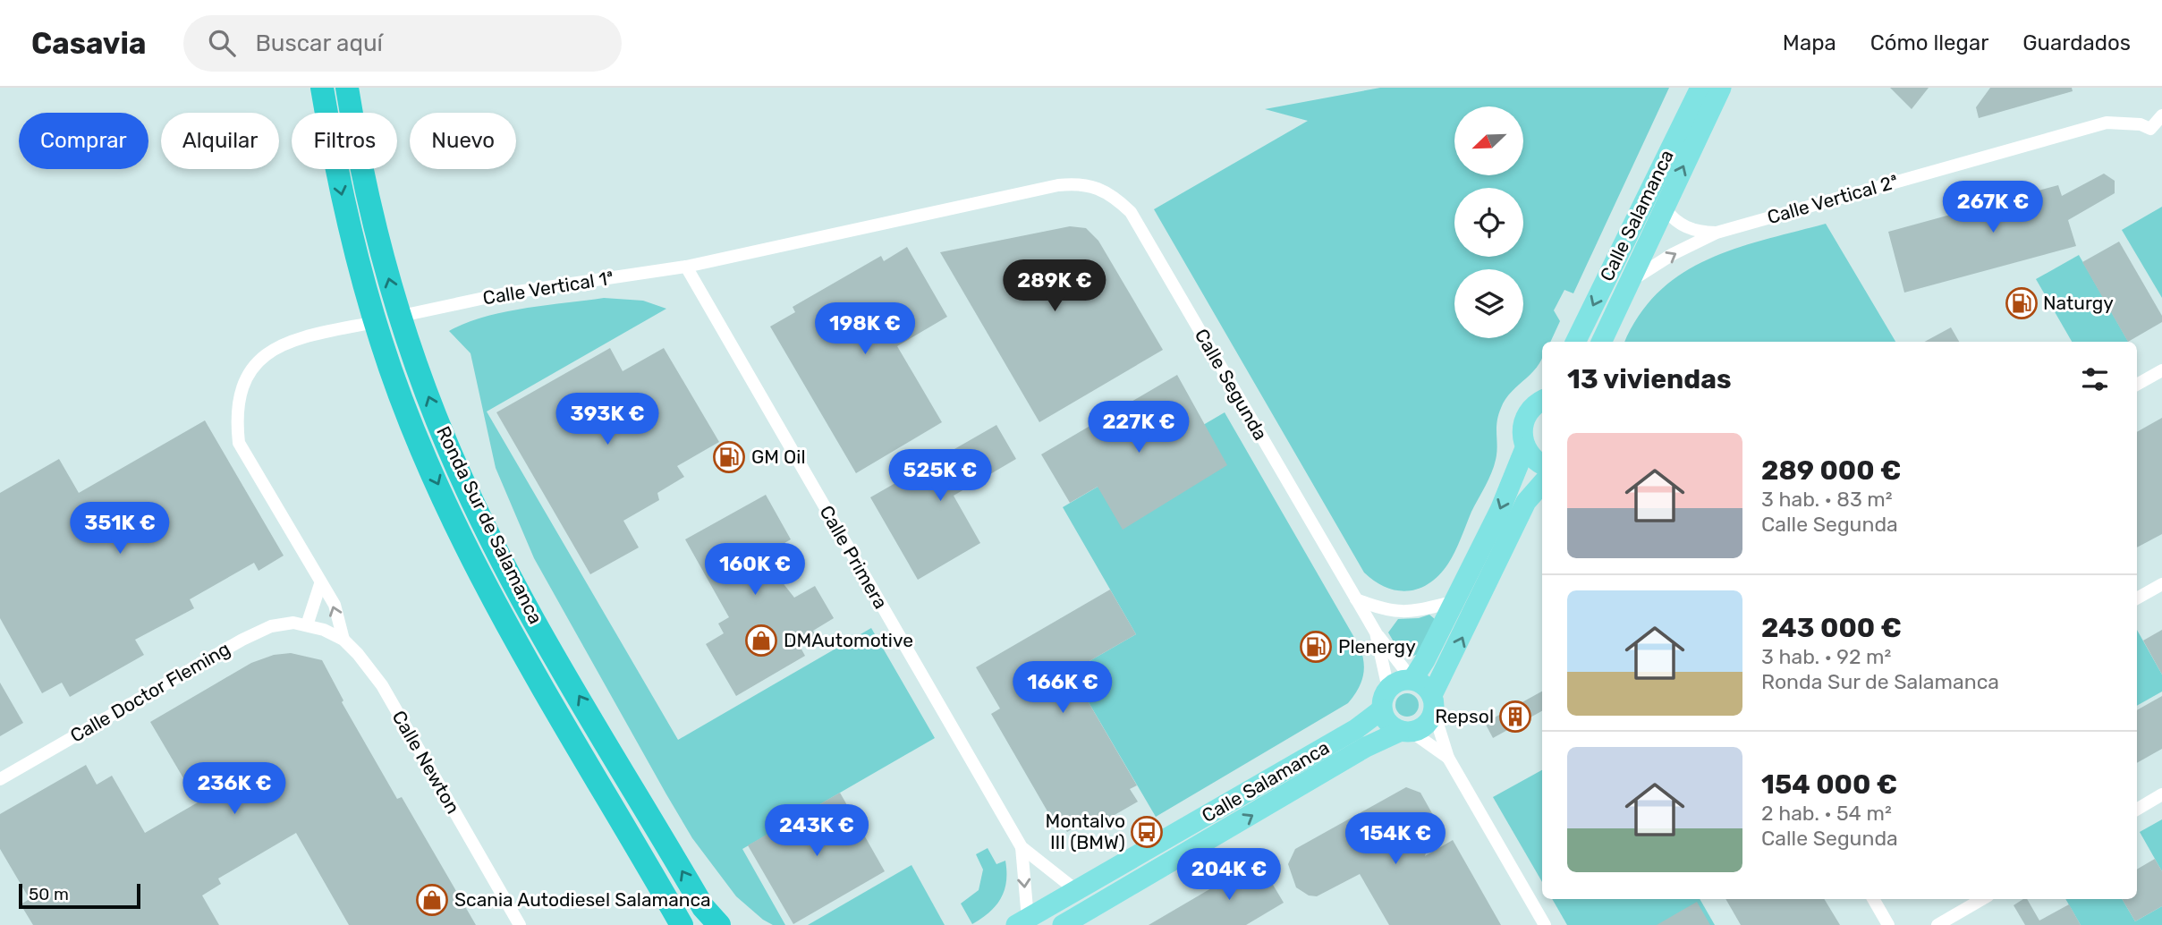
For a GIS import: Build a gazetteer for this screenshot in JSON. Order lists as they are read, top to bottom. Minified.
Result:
{"streets":{"highway":["Ronda Sur de Salamanca"],"main road":["Calle Salamanca"],"street":["Calle Vertical 2ª","Calle Vertical 1ª","Calle Segunda","Calle Primera","Calle Doctor Fleming","Calle Newton"]},"crossings":[["Calle Vertical 2ª","Calle Salamanca"],["Calle Salamanca","Calle Segunda"],["Calle Salamanca","Calle Primera"],["Calle Vertical 1ª","Calle Segunda"],["Calle Vertical 1ª","Calle Primera"],["Calle Vertical 1ª","Calle Newton"],["Calle Doctor Fleming","Calle Newton"]],"places":{"fuel station":["Naturgy","GM Oil","Plenergy"],"shop":["DMAutomotive","Scania Autodiesel Salamanca"],"building":["Repsol"],"bus stop":["Montalvo III (BMW)"]},"scale_bar":"50 m","north":"bottom left","page":{"header":"Casavia","search":"Buscar aquí","nav":["Mapa","Cómo llegar","Guardados"],"chip":["Comprar","Alquilar","Filtros","Nuevo"],"price":["267K €","289K €","198K €","393K €","227K €","525K €","351K €","160K €","166K €","236K €","243K €","154K €","204K €"],"heading":"13 viviendas","list":[{"name":"289 000 €","note":"3 hab. · 83 m² · Calle Segunda"},{"name":"243 000 €","note":"3 hab. · 92 m² · Ronda Sur de Salamanca"},{"name":"154 000 €","note":"2 hab. · 54 m² · Calle Segunda"}],"scale":"50 m"}}
